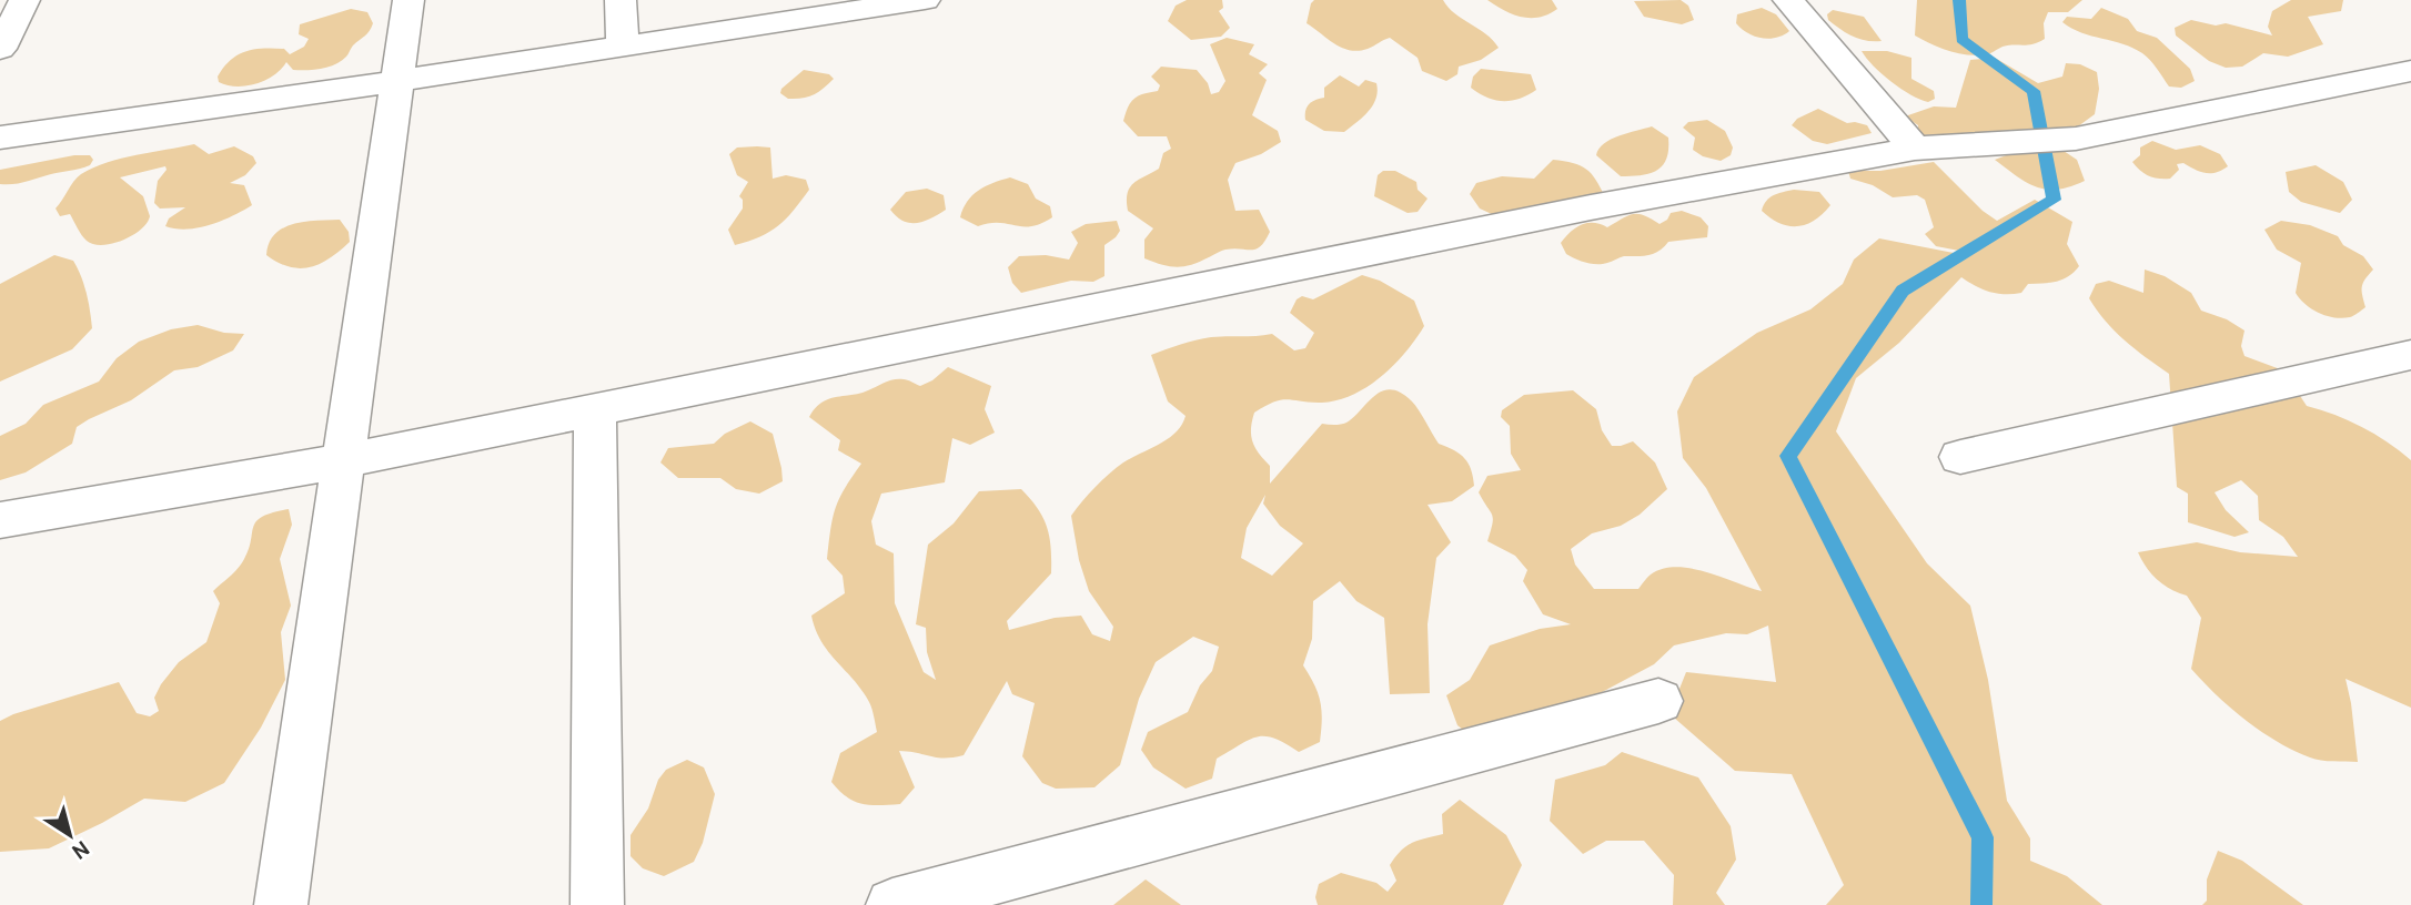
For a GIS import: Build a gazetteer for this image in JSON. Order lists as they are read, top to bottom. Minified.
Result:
{"north":"bottom right"}
